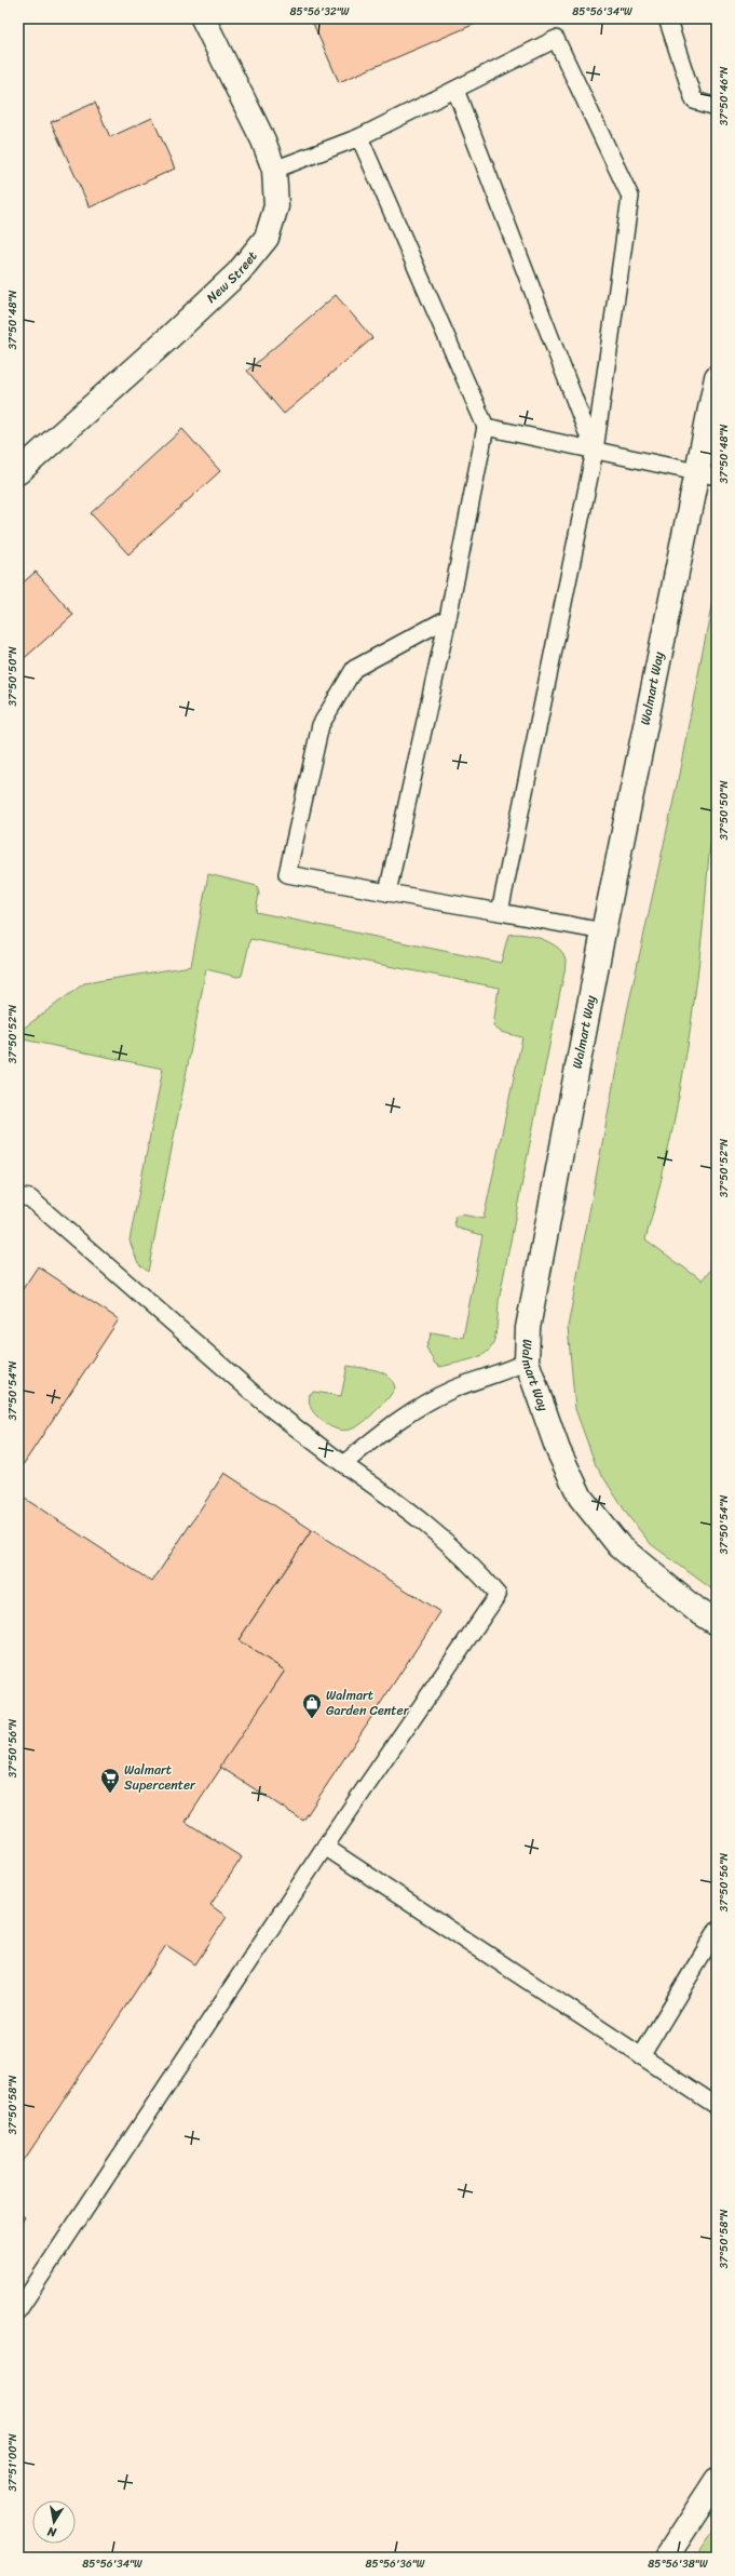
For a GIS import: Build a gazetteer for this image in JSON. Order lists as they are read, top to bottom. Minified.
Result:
{"streets":{"street":["New Street","Walmart Way"]},"places":{"shop":["Walmart Garden Center"],"supermarket":["Walmart Supercenter"]},"north":"bottom","coordinates":["85°56'32\"W","85°56'34\"W","37°50'46\"N","37°50'48\"N","37°50'50\"N","37°50'52\"N","37°50'54\"N","37°50'56\"N","37°50'58\"N","37°51'00\"N","85°56'36\"W","85°56'38\"W"]}
